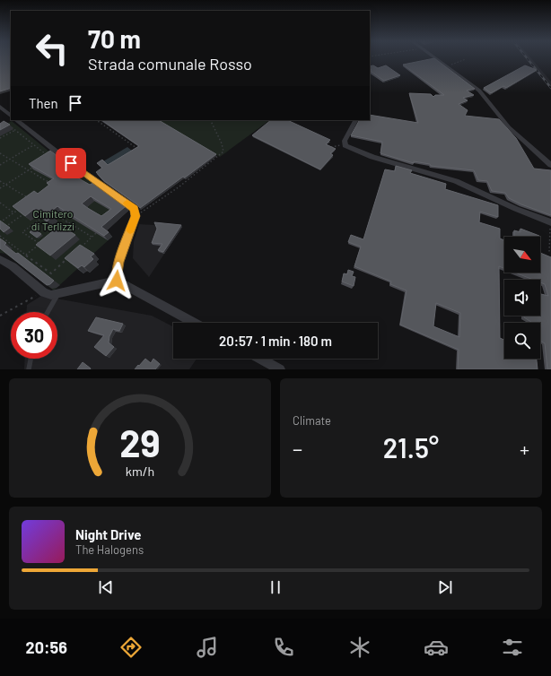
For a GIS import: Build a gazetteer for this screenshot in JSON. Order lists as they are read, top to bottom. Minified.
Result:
{"parks":["Cimitero di Terlizzi"],"north":"bottom right","page":{"turn":["70 m","Strada comunale Rosso"],"then":"Then","limit":"30","trip":"20:57 · 1 min · 180 m","tile":"Climate","heat":["−","21.5°","+"],"song":["Night Drive","The Halogens"],"tabs":"20:56","gauge":["29","km/h"]}}
